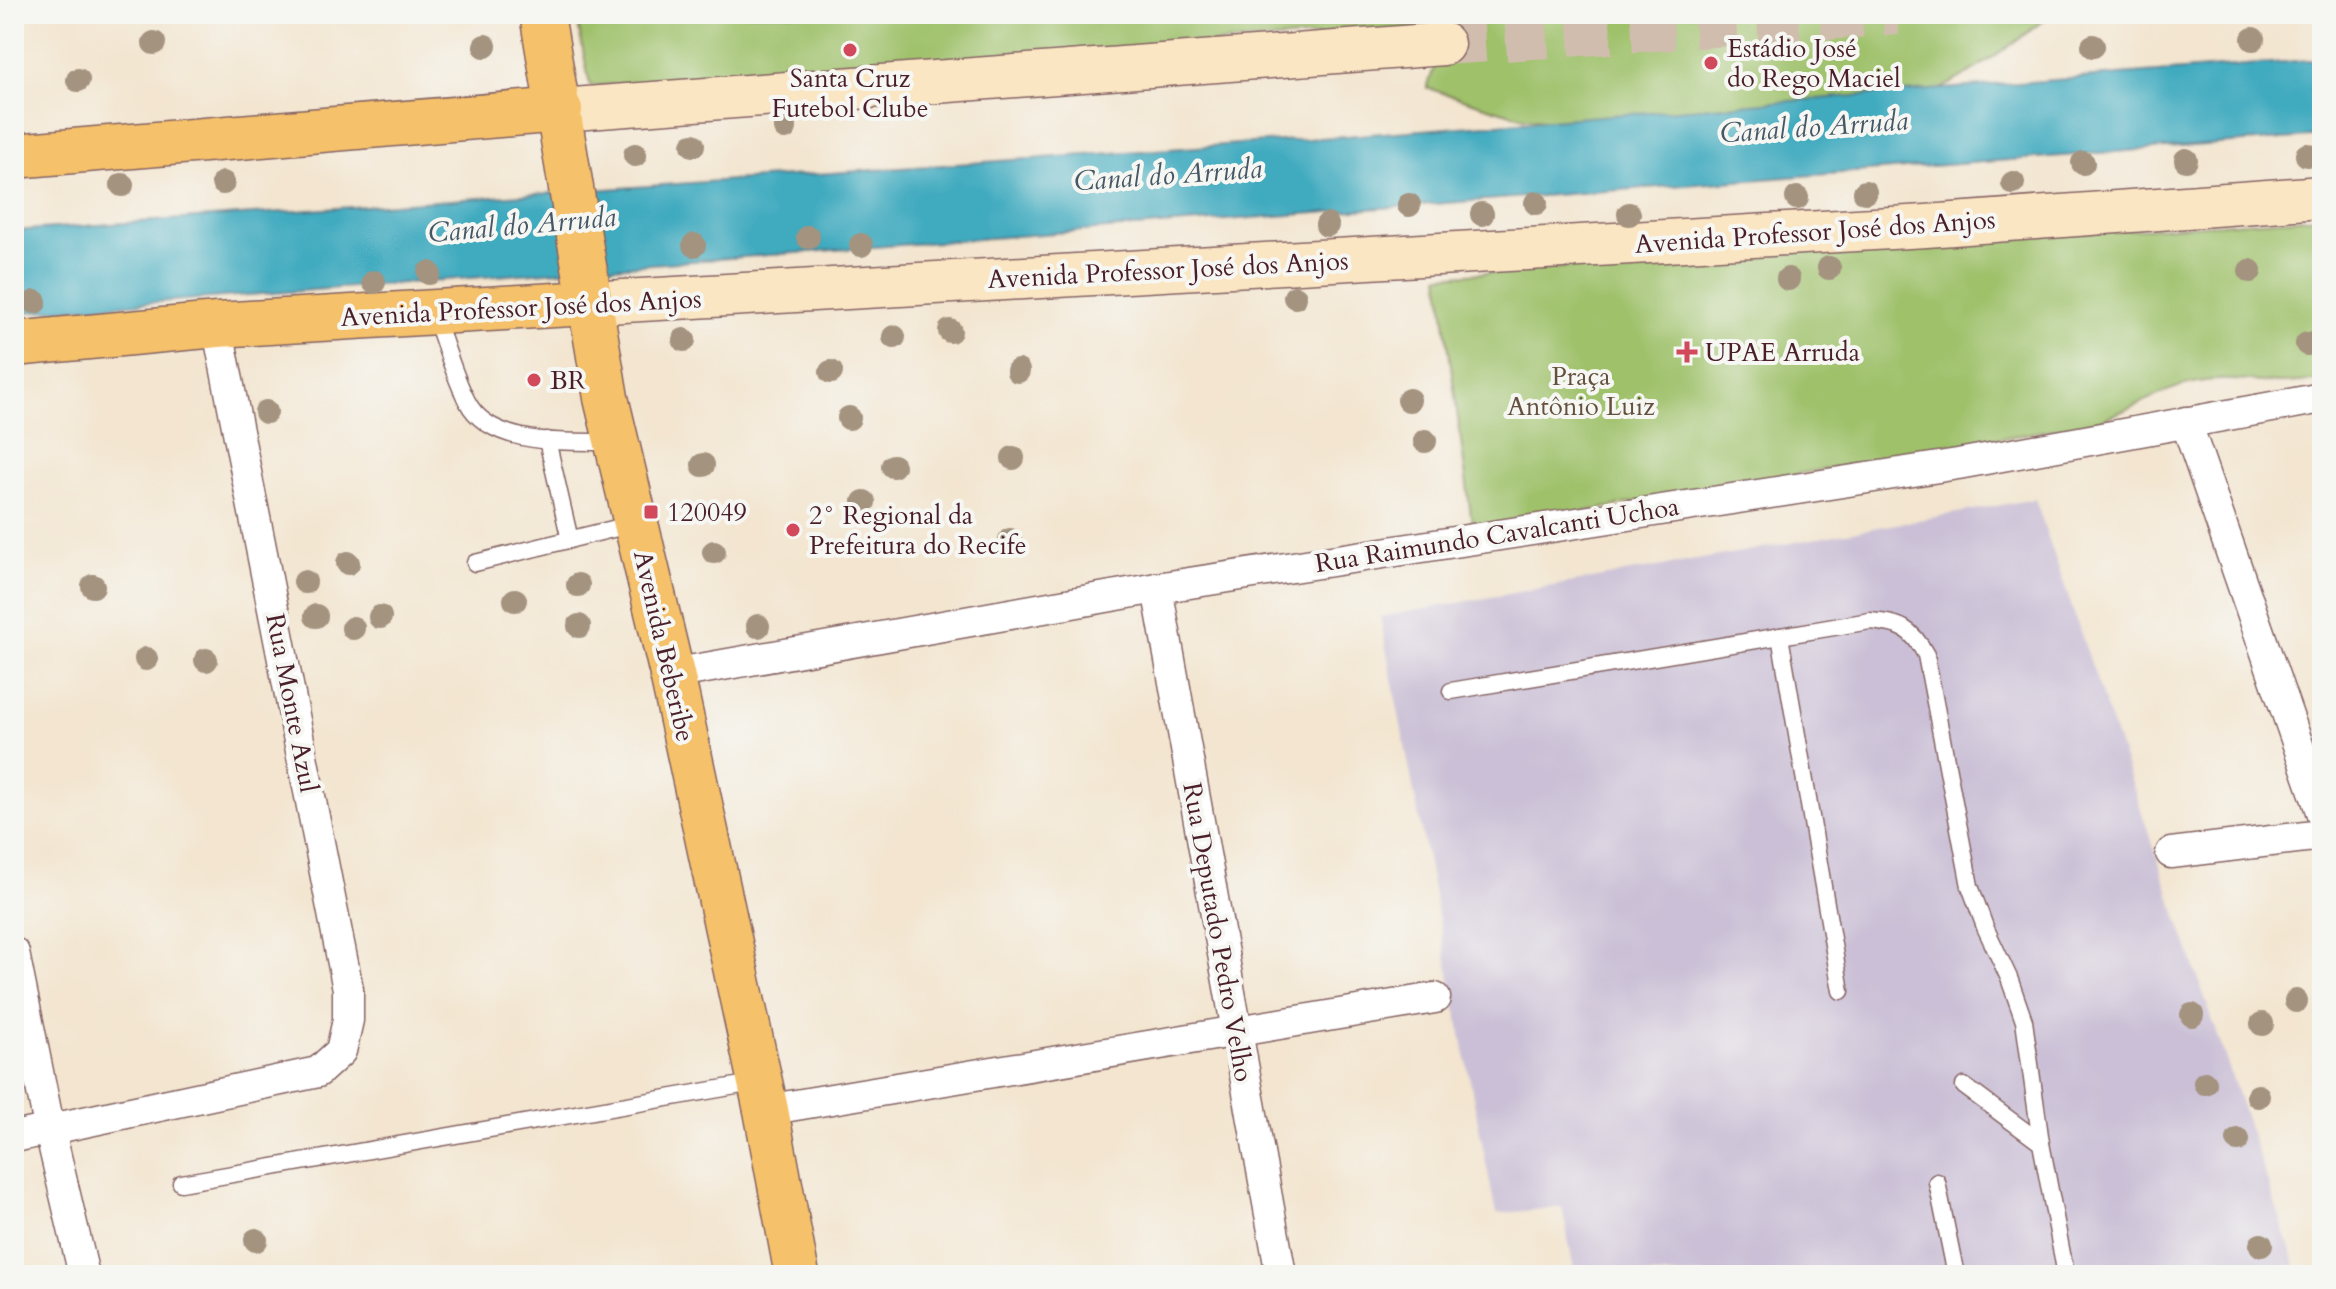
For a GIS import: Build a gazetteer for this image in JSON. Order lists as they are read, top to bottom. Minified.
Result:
{"streets":{"main road":["Avenida Professor José dos Anjos","Avenida Beberibe"],"street":["Rua Raimundo Cavalcanti Uchoa","Rua Monte Azul","Rua Deputado Pedro Velho"]},"crossings":[["Avenida Professor José dos Anjos","Avenida Beberibe"],["Avenida Professor José dos Anjos","Rua Monte Azul"],["Rua Raimundo Cavalcanti Uchoa","Avenida Beberibe"],["Rua Raimundo Cavalcanti Uchoa","Rua Deputado Pedro Velho"]],"water":["Canal do Arruda"],"parks":["Praça Antônio Luiz"],"places":{"other":["Santa Cruz Futebol Clube","Estádio José do Rego Maciel","BR","2° Regional da Prefeitura do Recife"],"health":["UPAE Arruda"],"transit":["120049"]}}
